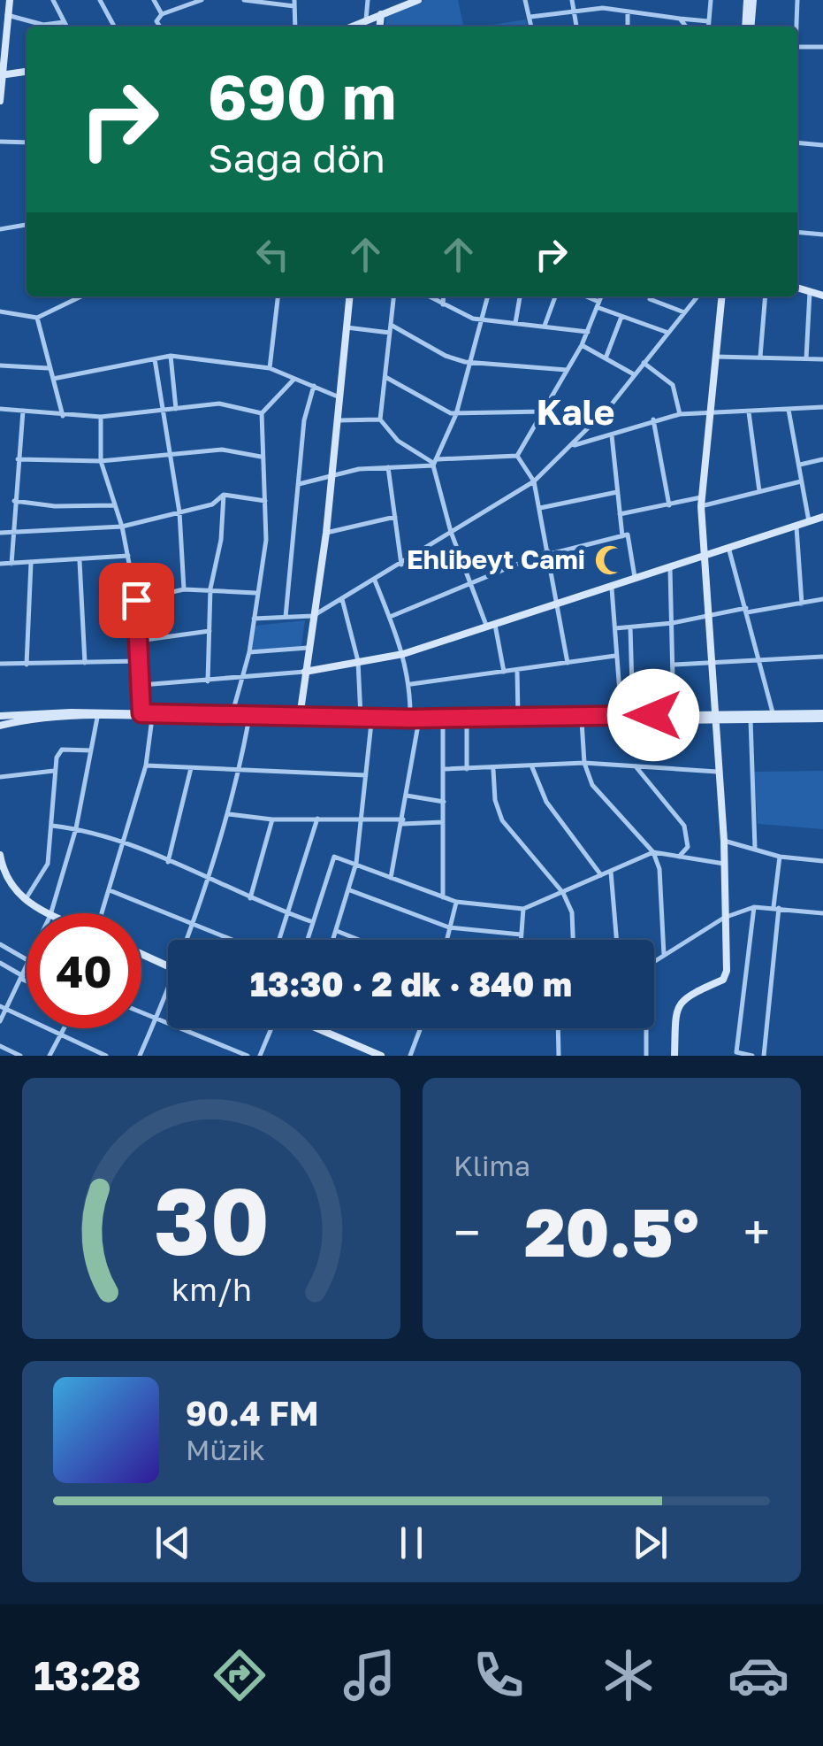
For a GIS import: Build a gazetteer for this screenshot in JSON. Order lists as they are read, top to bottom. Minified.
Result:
{"districts":["Kale"],"places":{"mosque":["Ehlibeyt Cami"]},"page":{"turn":["690 m","Sağa dön"],"limit":"40","trip":"13:30 · 2 dk · 840 m","tile":"Klima","heat":["−","20.5°","+"],"song":["90.4 FM","Müzik"],"tabs":"13:28","gauge":["30","km/h"]}}
